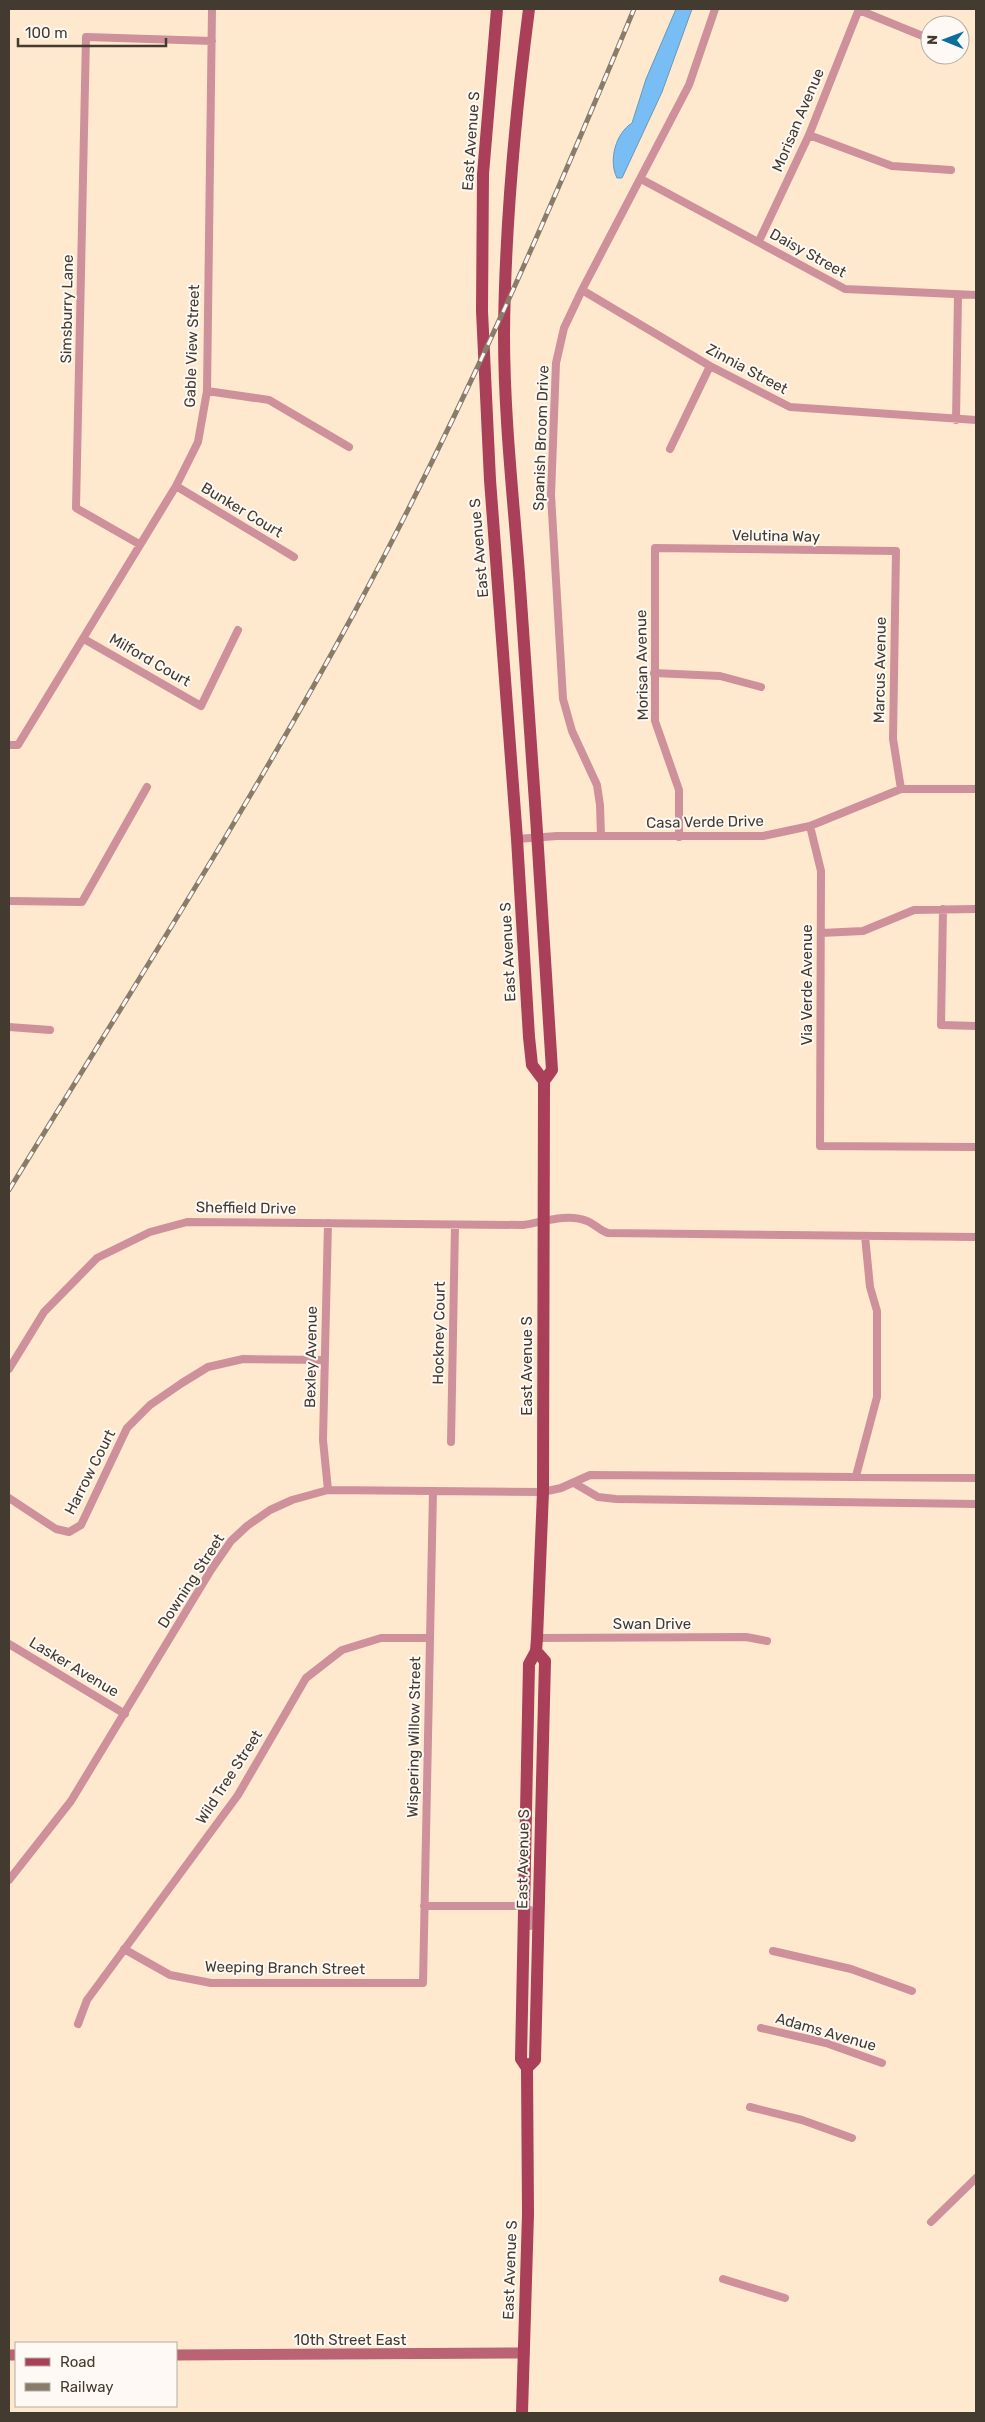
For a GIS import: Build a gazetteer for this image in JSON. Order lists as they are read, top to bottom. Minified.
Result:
{"streets":{"main road":["East Avenue S","10th Street East"],"street":["Morisan Avenue","Daisy Street","Simsburry Lane","Gable View Street","Zinnia Street","Spanish Broom Drive","Bunker Court","Velutina Way","Milford Court","Marcus Avenue","Casa Verde Drive","Via Verde Avenue","Sheffield Drive","Hockney Court","Bexley Avenue","Harrow Court","Downing Street","Swan Drive","Lasker Avenue","Wispering Willow Street","Wild Tree Street","Weeping Branch Street","Adams Avenue"]},"crossings":[["Morisan Avenue","Daisy Street"],["Morisan Avenue","Velutina Way"],["Morisan Avenue","Casa Verde Drive"],["East Avenue S","Casa Verde Drive"],["East Avenue S","Sheffield Drive"],["East Avenue S","Downing Street"],["East Avenue S","Swan Drive"],["East Avenue S","10th Street East"],["Daisy Street","Spanish Broom Drive"],["Simsburry Lane","Gable View Street"],["Gable View Street","Bunker Court"],["Gable View Street","Milford Court"],["Zinnia Street","Spanish Broom Drive"],["Spanish Broom Drive","Casa Verde Drive"],["Velutina Way","Marcus Avenue"],["Marcus Avenue","Casa Verde Drive"],["Casa Verde Drive","Via Verde Avenue"],["Sheffield Drive","Hockney Court"],["Sheffield Drive","Bexley Avenue"],["Bexley Avenue","Harrow Court"],["Bexley Avenue","Downing Street"],["Downing Street","Lasker Avenue"],["Downing Street","Wispering Willow Street"],["Wispering Willow Street","Wild Tree Street"],["Wispering Willow Street","Weeping Branch Street"],["Wild Tree Street","Weeping Branch Street"]],"legend":["Road","Railway"],"scale_bar":"100 m","north":"left"}
